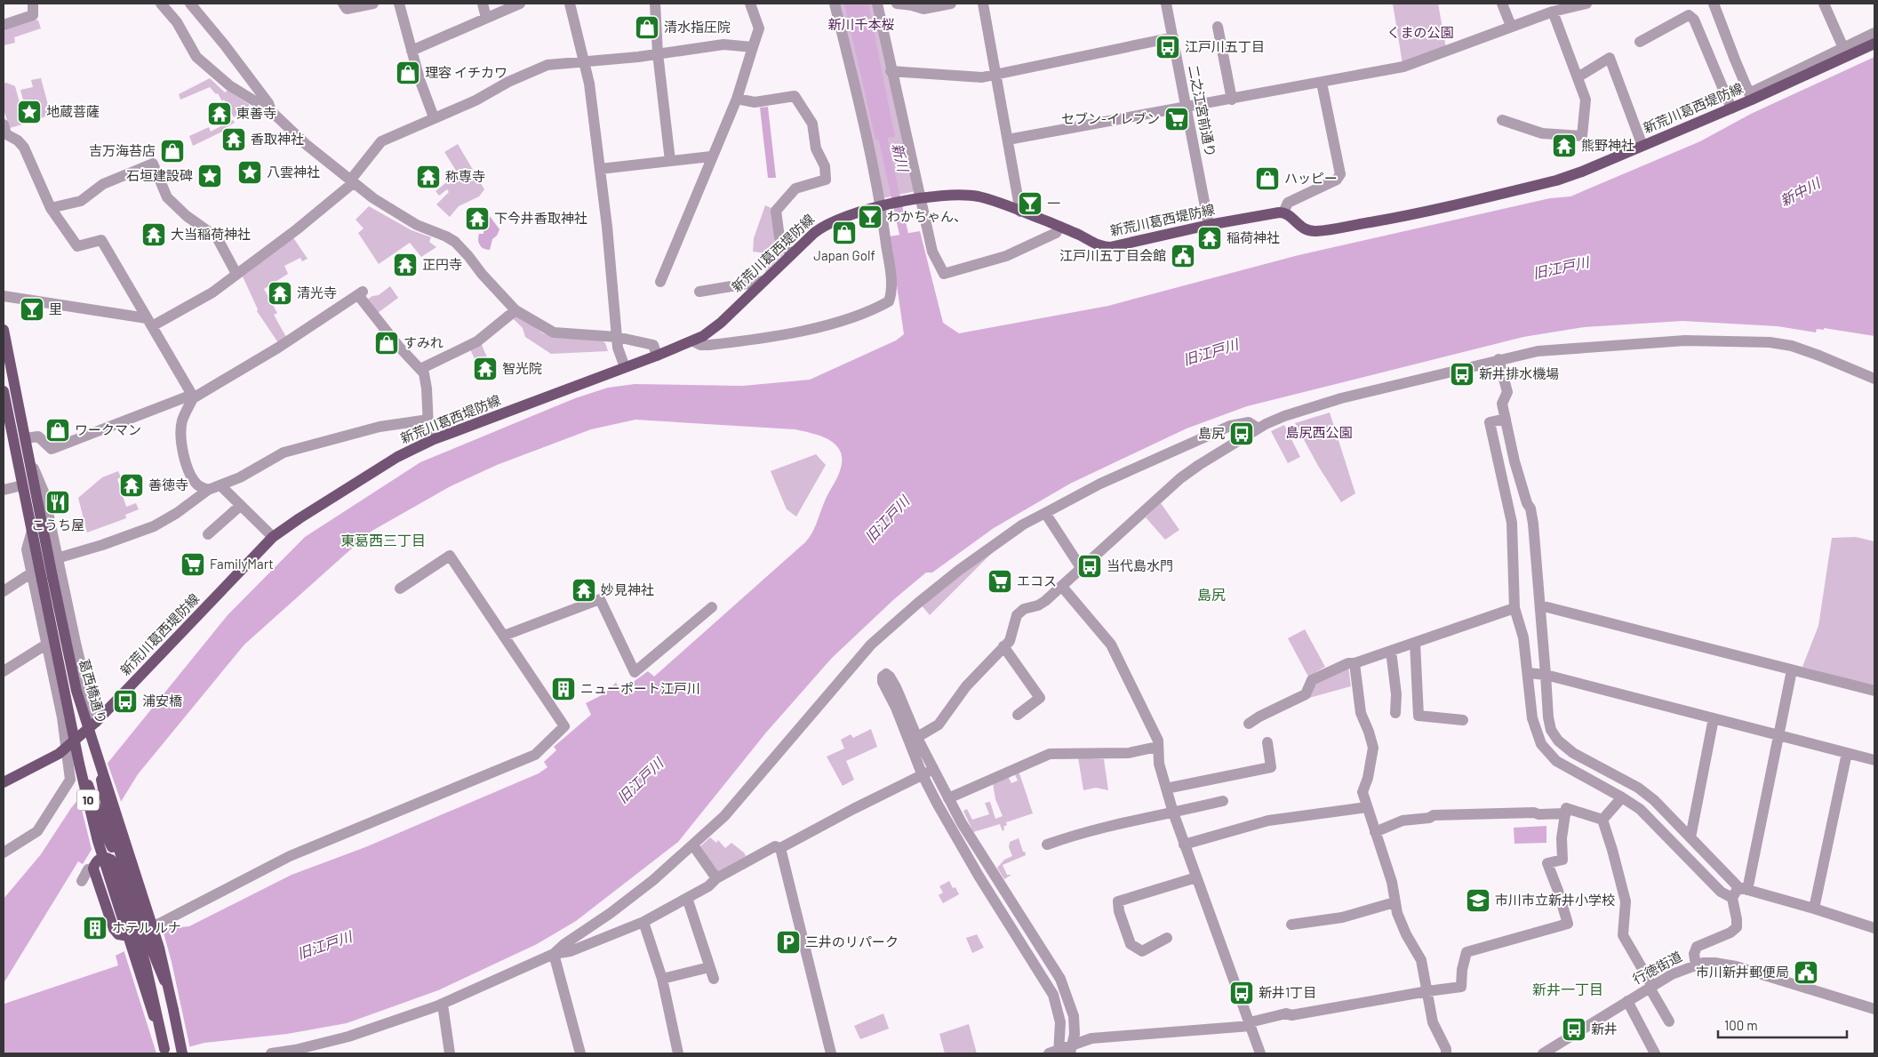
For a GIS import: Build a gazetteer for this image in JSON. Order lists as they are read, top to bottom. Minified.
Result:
{"streets":{"main road":["新荒川葛西堤防線","葛西橋通り","10"],"street":["二之江宮前通り","行徳街道"]},"crossings":[["新荒川葛西堤防線","二之江宮前通り"]],"districts":["東葛西三丁目","島尻","新井一丁目"],"water":["新川","新中川","旧江戸川"],"parks":["新川千本桜","くまの公園","島尻西公園"],"places":{"shop":["清水指圧院","理容 イチカワ","吉万海苔店","ハッピー","Japan Golf","すみれ","ワークマン"],"bus stop":["江戸川五丁目","新井排水機場","島尻","当代島水門","浦安橋","新井1丁目","新井"],"place":["地蔵菩薩","八雲神社","石垣建設碑"],"temple":["東善寺","香取神社","熊野神社","称専寺","下今井香取神社","大当稲荷神社","稲荷神社","正円寺","清光寺","智光院","善徳寺","妙見神社"],"supermarket":["セブン-イレブン","FamilyMart","エコス"],"bar":["一","わかちゃん、","里"],"public building":["江戸川五丁目会館","市川新井郵便局"],"restaurant":["こうち屋"],"building":["ニューポート江戸川","ホテル ルナ"],"school or university":["市川市立新井小学校"],"parking":["三井のリパーク"]},"scale_bar":"100 m"}
